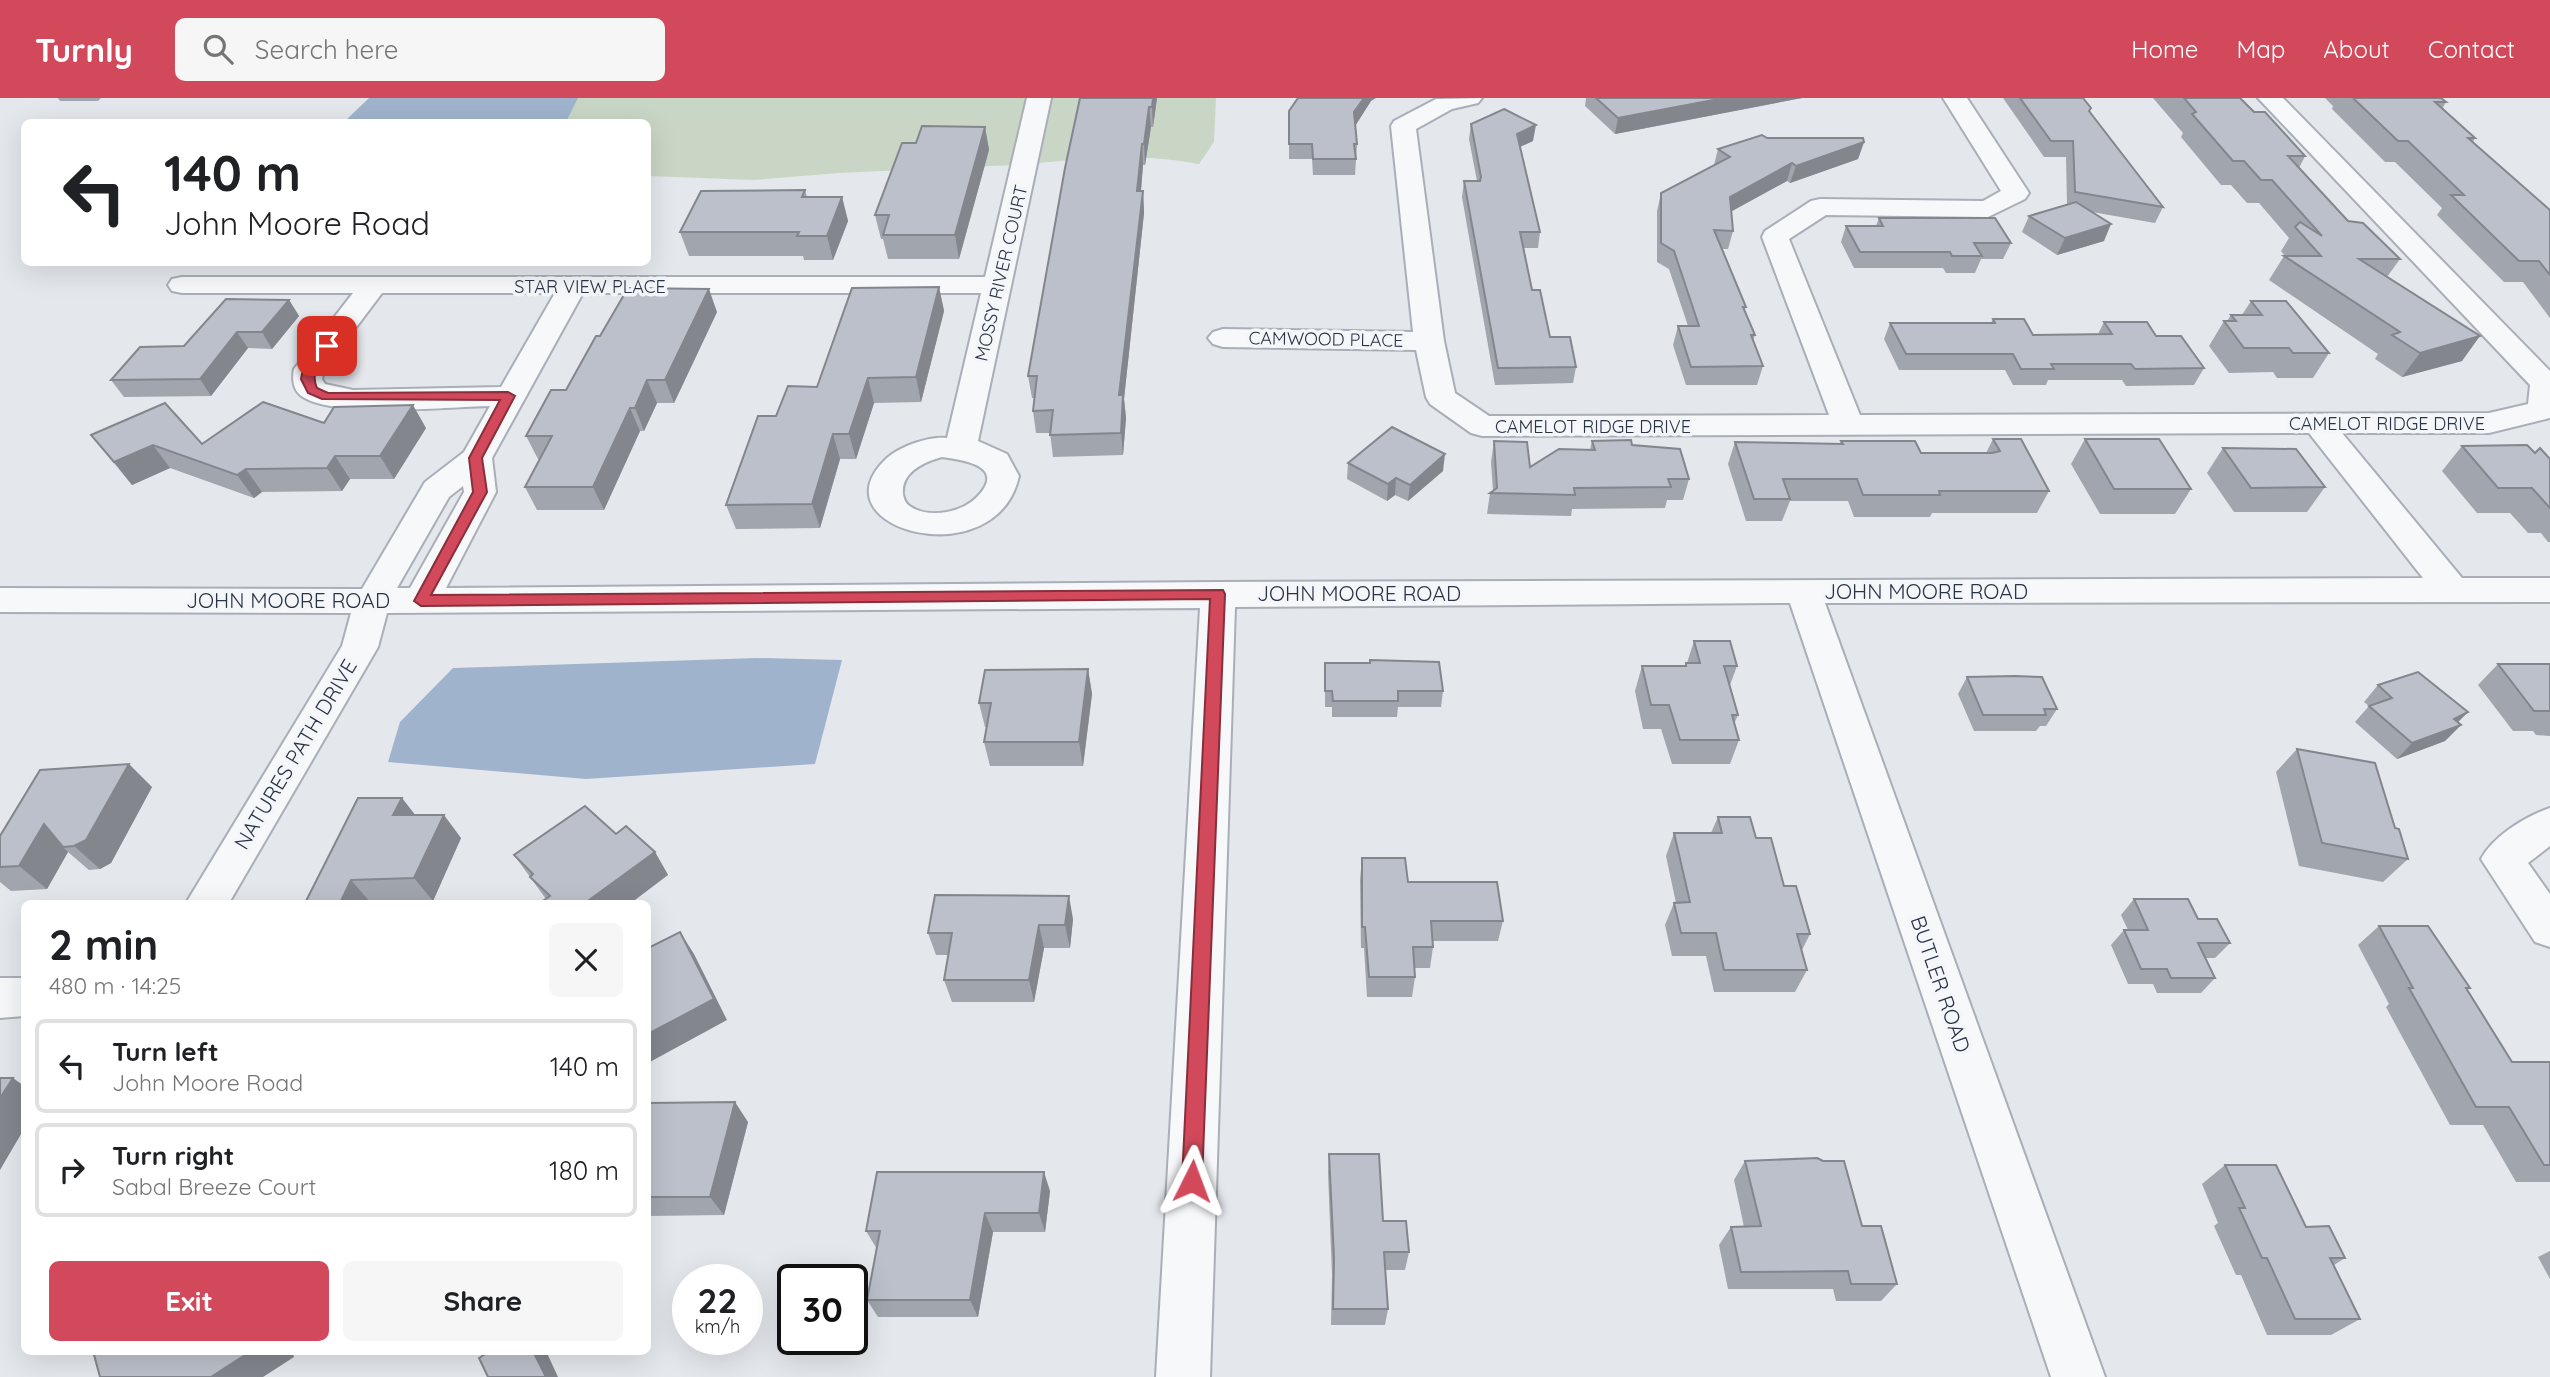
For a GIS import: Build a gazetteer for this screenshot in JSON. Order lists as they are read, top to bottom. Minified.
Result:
{"streets":{"street":["MOSSY RIVER COURT","STAR VIEW PLACE","CAMWOOD PLACE","CAMELOT RIDGE DRIVE","JOHN MOORE ROAD","NATURES PATH DRIVE","BUTLER ROAD"]},"crossings":[["MOSSY RIVER COURT","STAR VIEW PLACE"],["CAMWOOD PLACE","CAMELOT RIDGE DRIVE"],["JOHN MOORE ROAD","NATURES PATH DRIVE"],["JOHN MOORE ROAD","BUTLER ROAD"]],"page":{"header":"Turnly","search":"Search here","nav":["Home","Map","About","Contact"],"turn":["140 m","John Moore Road"],"heading":["2 min","480 m · 14:25"],"list":[{"name":"Turn left","note":"John Moore Road","value":"140 m"},{"name":"Turn right","note":"Sabal Breeze Court","value":"180 m"}],"buttons":["Exit","Share"],"speed":"22 km/h","limit":"30"}}
